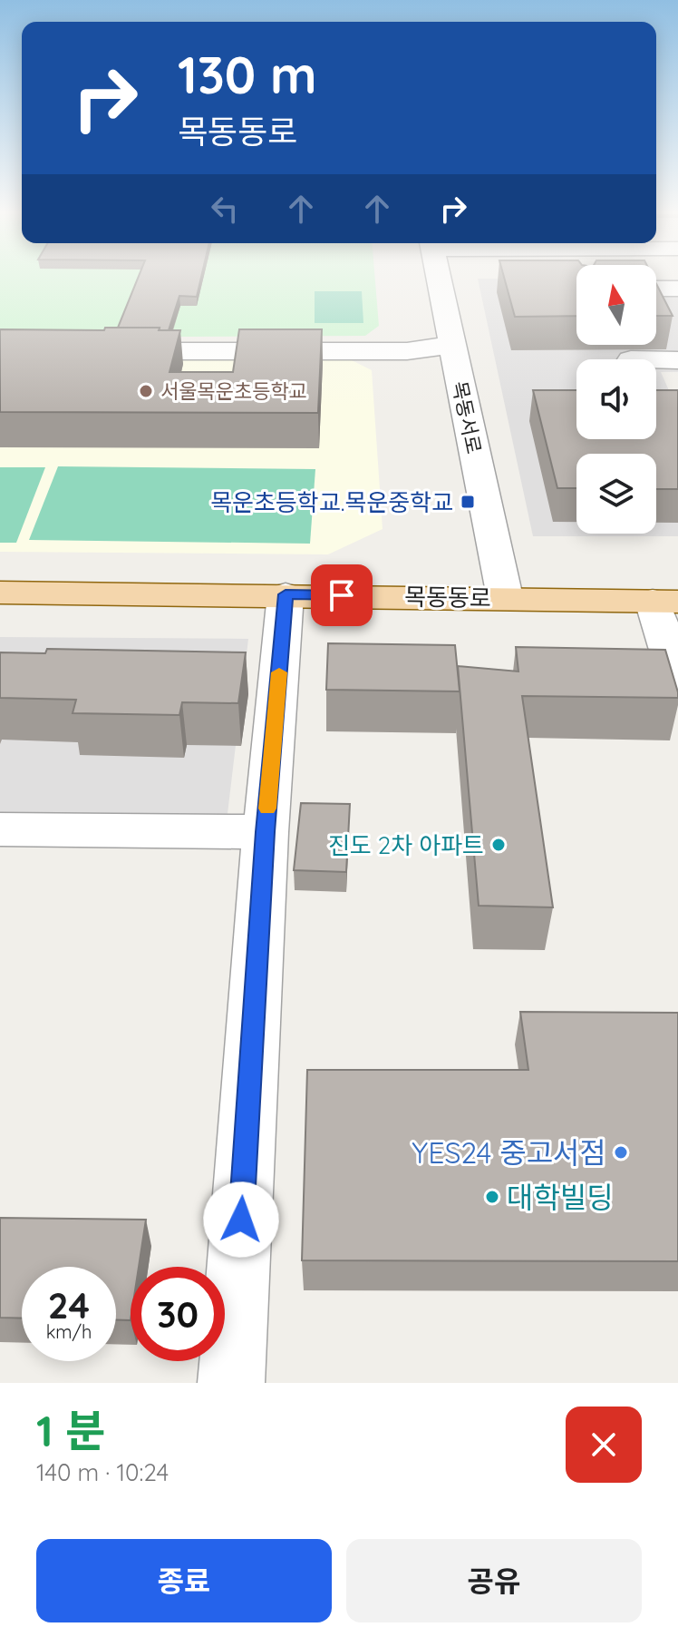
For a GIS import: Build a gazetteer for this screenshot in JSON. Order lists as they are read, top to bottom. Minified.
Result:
{"streets":{"main road":["목동동로"],"street":["목동서로"]},"crossings":[["목동서로","목동동로"]],"places":{"other":["서울목운초등학교","진도 2차 아파트","YES24 중고서점","대학빌딩"],"transit":["목운초등학교.목운중학교"]},"north":"top","page":{"turn":["130 m","목동동로"],"speed":"24 km/h","limit":"30","heading":["1 분","140 m · 10:24"],"buttons":["종료","공유"]}}
